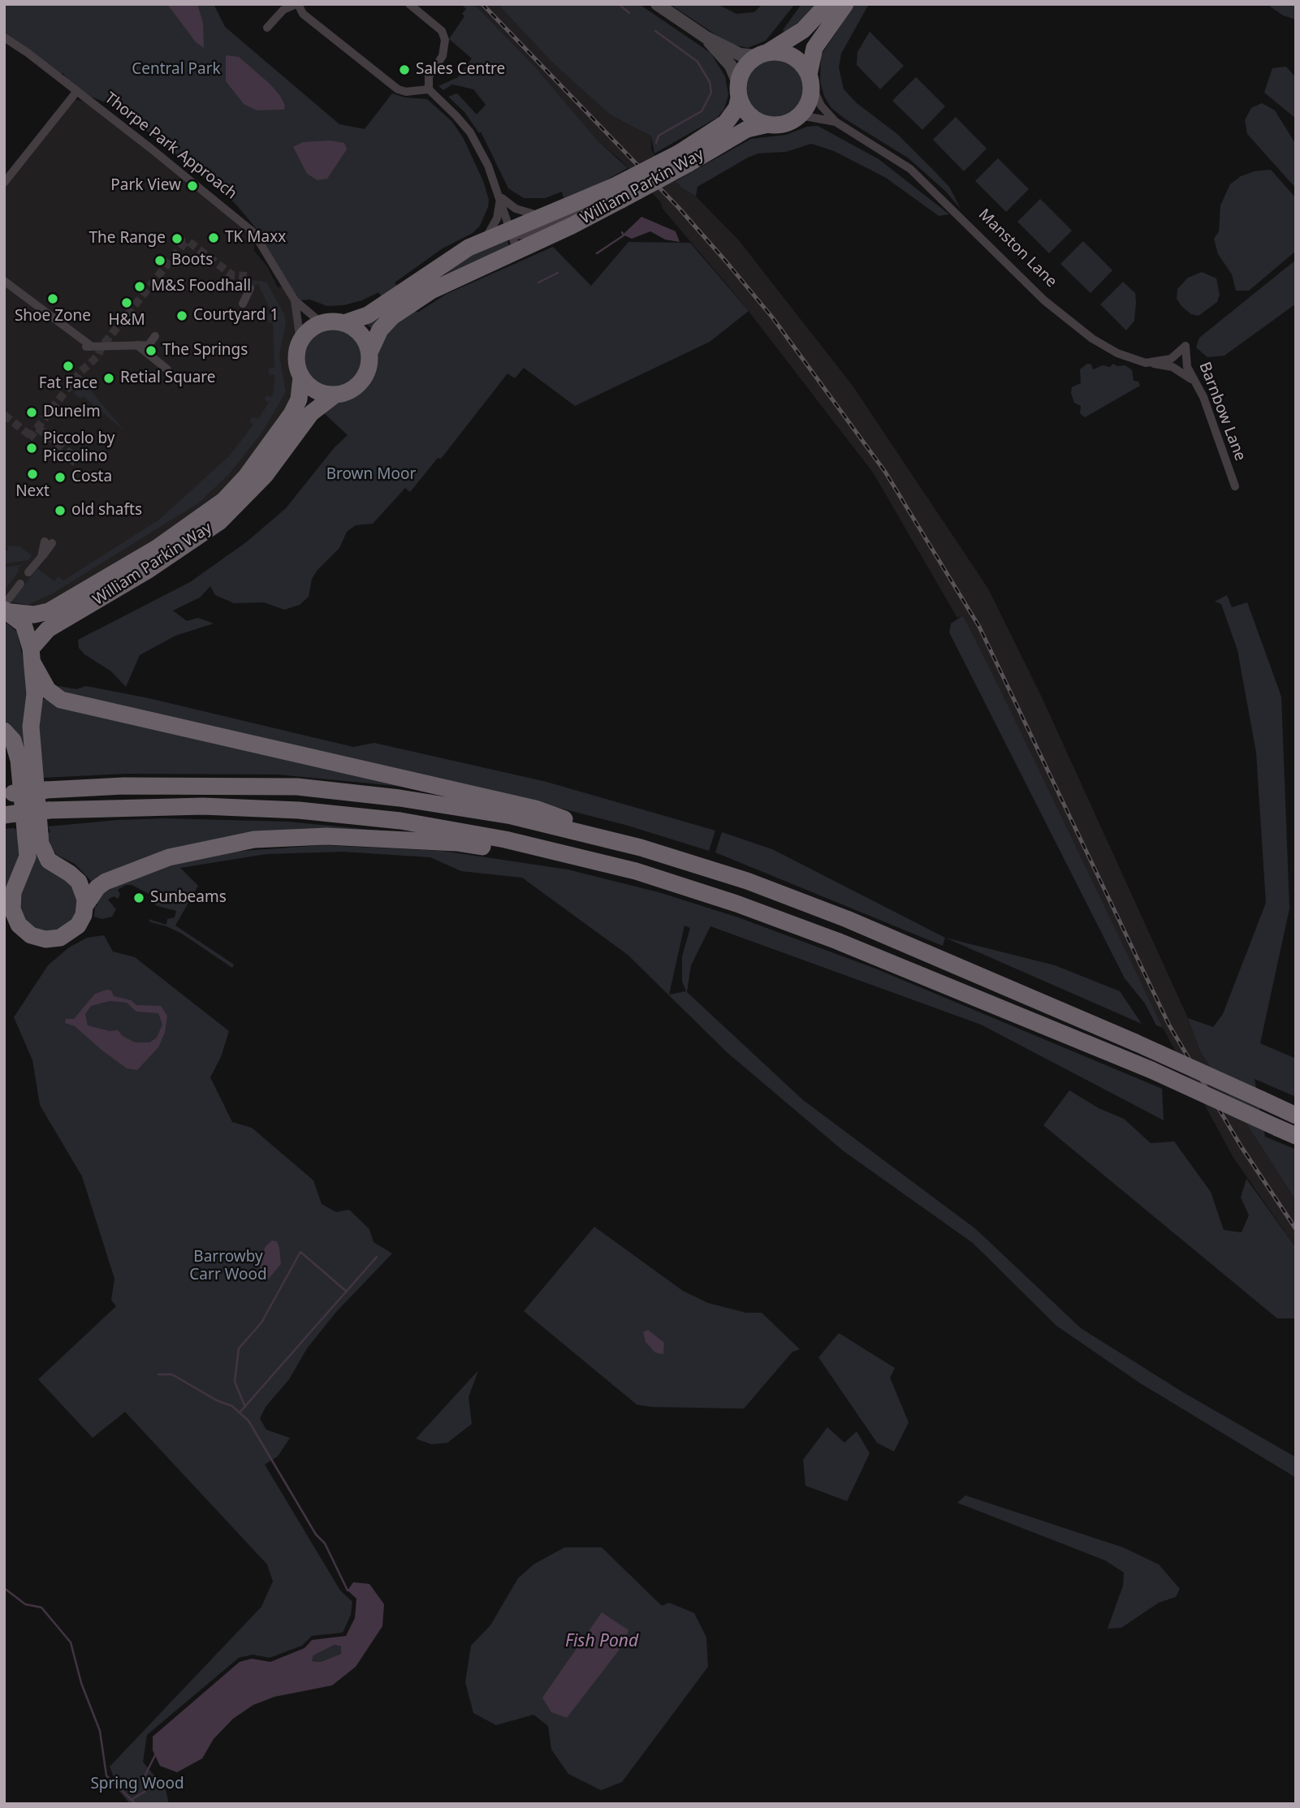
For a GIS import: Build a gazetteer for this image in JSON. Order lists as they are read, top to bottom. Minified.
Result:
{"streets":{"highway":["William Parkin Way"],"street":["Thorpe Park Approach","Manston Lane","Barnbow Lane"]},"crossings":[["Thorpe Park Approach","William Parkin Way"],["William Parkin Way","Manston Lane"],["Manston Lane","Barnbow Lane"]],"water":["Fish Pond"],"parks":["Central Park","Brown Moor","Barrowby Carr Wood","Spring Wood"],"places":["Sales Centre","Park View","TK Maxx","The Range","Boots","M&S Foodhall","Shoe Zone","H&M","Courtyard 1","The Springs","Fat Face","Retial Square","Dunelm","Piccolo by Piccolino","Next","Costa","old shafts","Sunbeams"]}
